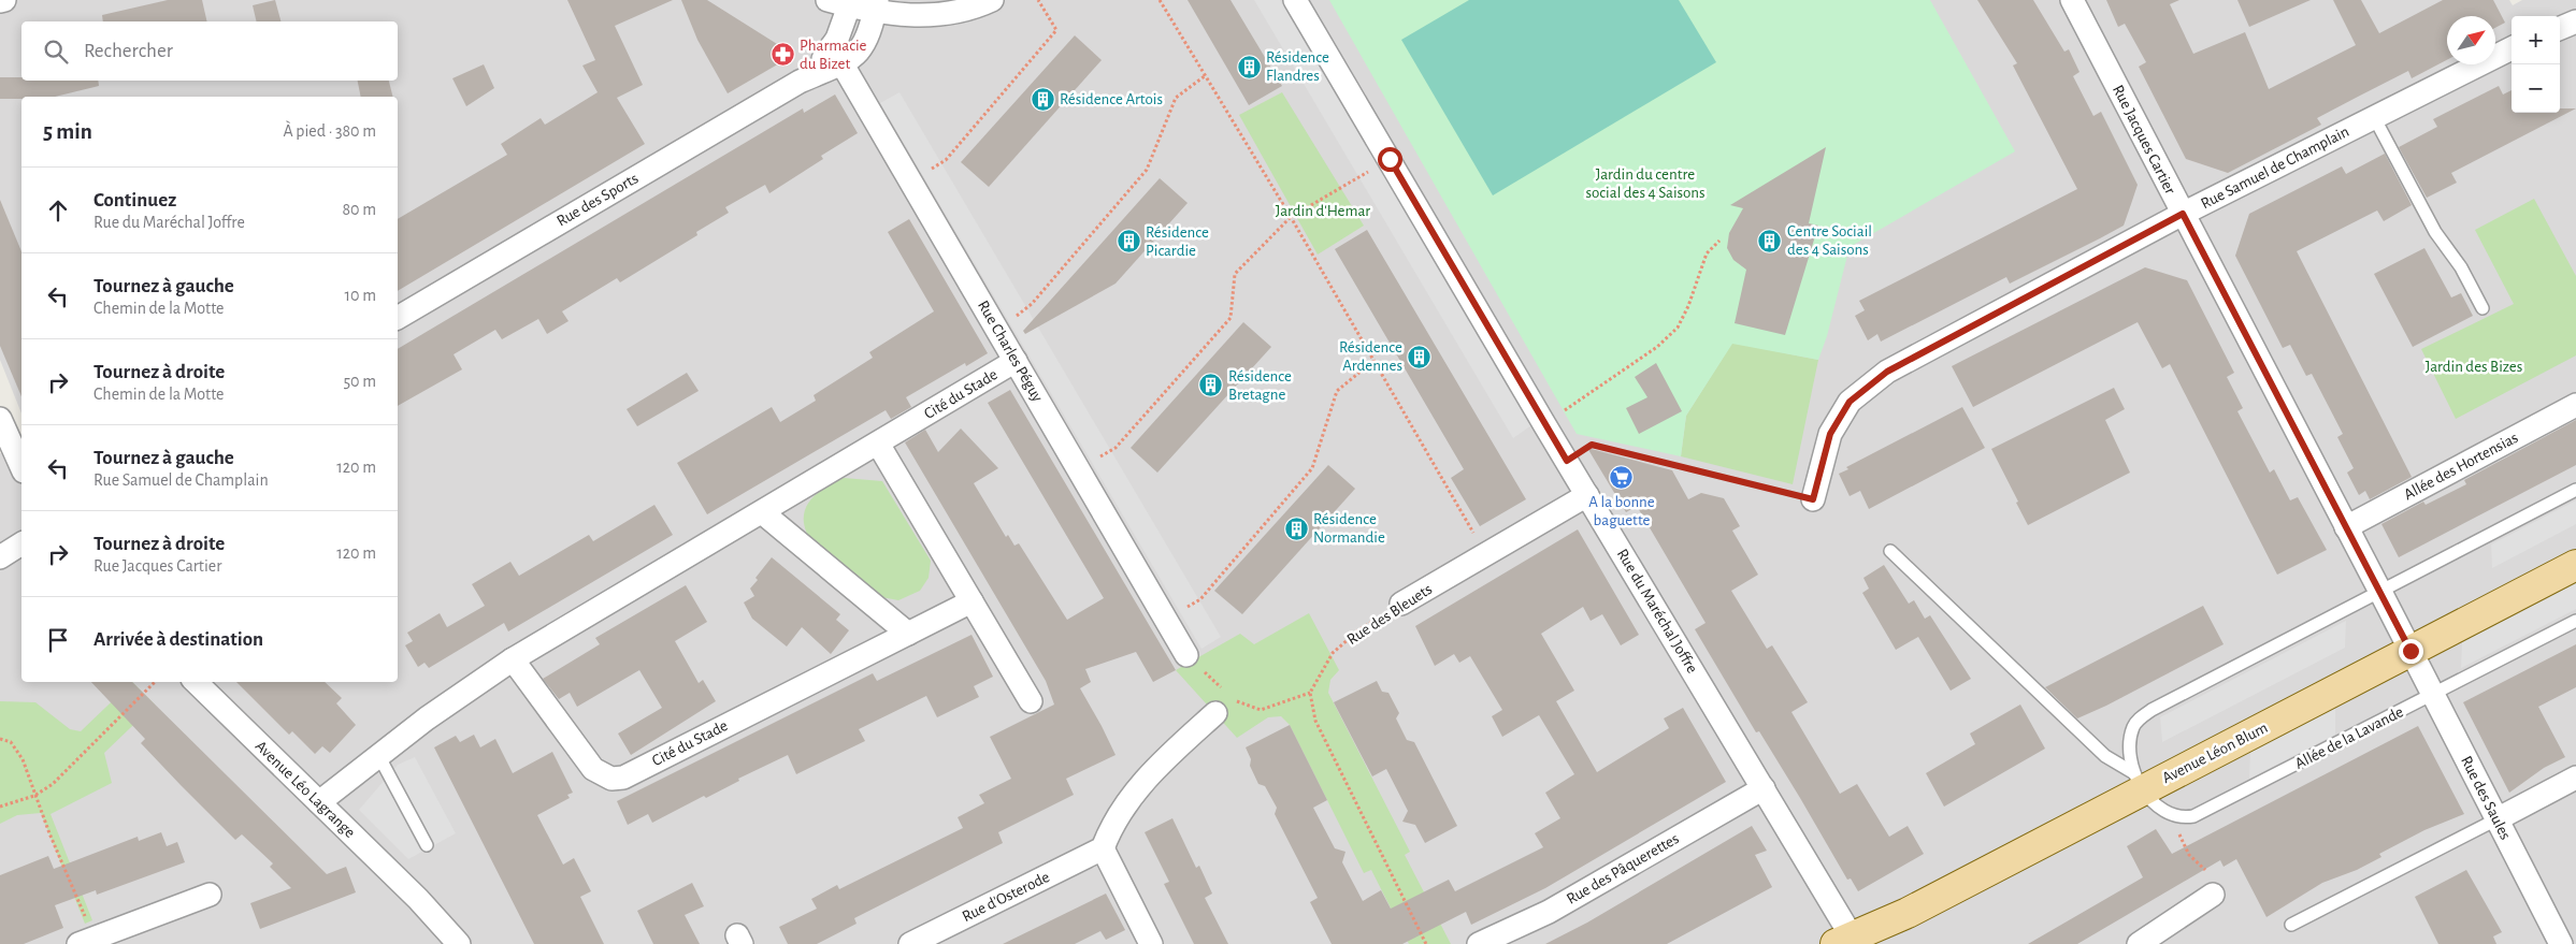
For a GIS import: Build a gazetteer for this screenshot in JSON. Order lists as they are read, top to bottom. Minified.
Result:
{"streets":{"main road":["Avenue Léon Blum"],"street":["Rue Jacques Cartier","Rue Samuel de Champlain","Rue des Sports","Rue Charles Péguy","Cité du Stade","Allée des Hortensias","Rue du Maréchal Joffre","Rue des Bleuets","Avenue Léo Lagrange","Rue des Saules","Rue des Pâquerettes","Rue d'Osterode"],"lane":["Allée de la Lavande"]},"crossings":[["Rue Jacques Cartier","Rue Samuel de Champlain"],["Rue Jacques Cartier","Allée des Hortensias"],["Rue Jacques Cartier","Avenue Léon Blum"],["Rue Jacques Cartier","Rue des Saules"],["Rue des Sports","Rue Charles Péguy"],["Rue Charles Péguy","Cité du Stade"],["Cité du Stade","Avenue Léo Lagrange"],["Rue du Maréchal Joffre","Rue des Bleuets"],["Rue du Maréchal Joffre","Avenue Léon Blum"],["Rue du Maréchal Joffre","Rue des Pâquerettes"],["Allée de la Lavande","Rue des Saules"],["Avenue Léon Blum","Rue des Saules"]],"parks":["Jardin du centre social des 4 Saisons","Jardin d'Hemar","Jardin des Bizes"],"places":{"pharmacy":["Pharmacie du Bizet"],"building":["Résidence Flandres","Résidence Artois","Centre Sociail des 4 Saisons","Résidence Picardie","Résidence Ardennes","Résidence Bretagne","Résidence Normandie"],"supermarket":["A la bonne baguette"]},"north":"top right","page":{"map_buttons":["+","−"],"search":"Rechercher","heading":["5 min","À pied · 380 m"],"list":[["Continuez","Rue du Maréchal Joffre","80 m"],["Tournez à gauche","Chemin de la Motte","10 m"],["Tournez à droite","Chemin de la Motte","50 m"],["Tournez à gauche","Rue Samuel de Champlain","120 m"],["Tournez à droite","Rue Jacques Cartier","120 m"],"Arrivée à destination"]}}
